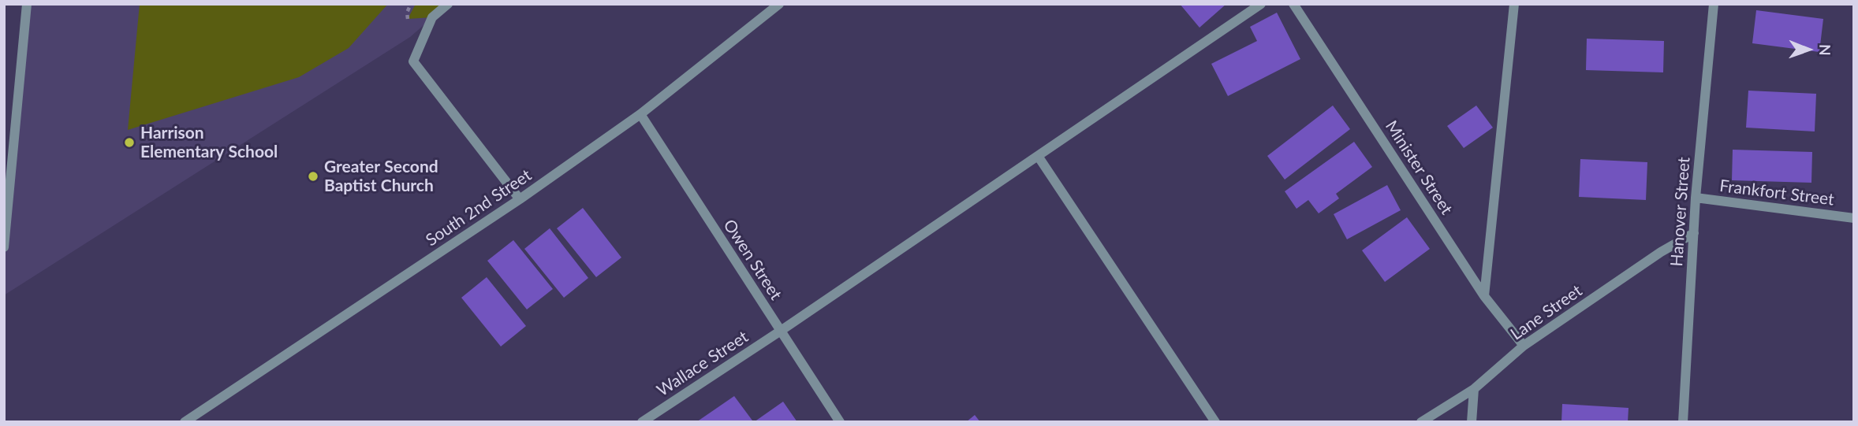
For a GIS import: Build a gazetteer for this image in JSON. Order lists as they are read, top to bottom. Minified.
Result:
{"streets":{"street":["Minister Street","Frankfort Street","South 2nd Street","Hanover Street","Owen Street","Lane Street","Wallace Street"]},"crossings":[["Minister Street","Lane Street"],["Frankfort Street","Hanover Street"],["South 2nd Street","Owen Street"],["Hanover Street","Lane Street"],["Owen Street","Wallace Street"]],"places":["Harrison Elementary School","Greater Second Baptist Church"],"north":"right"}
